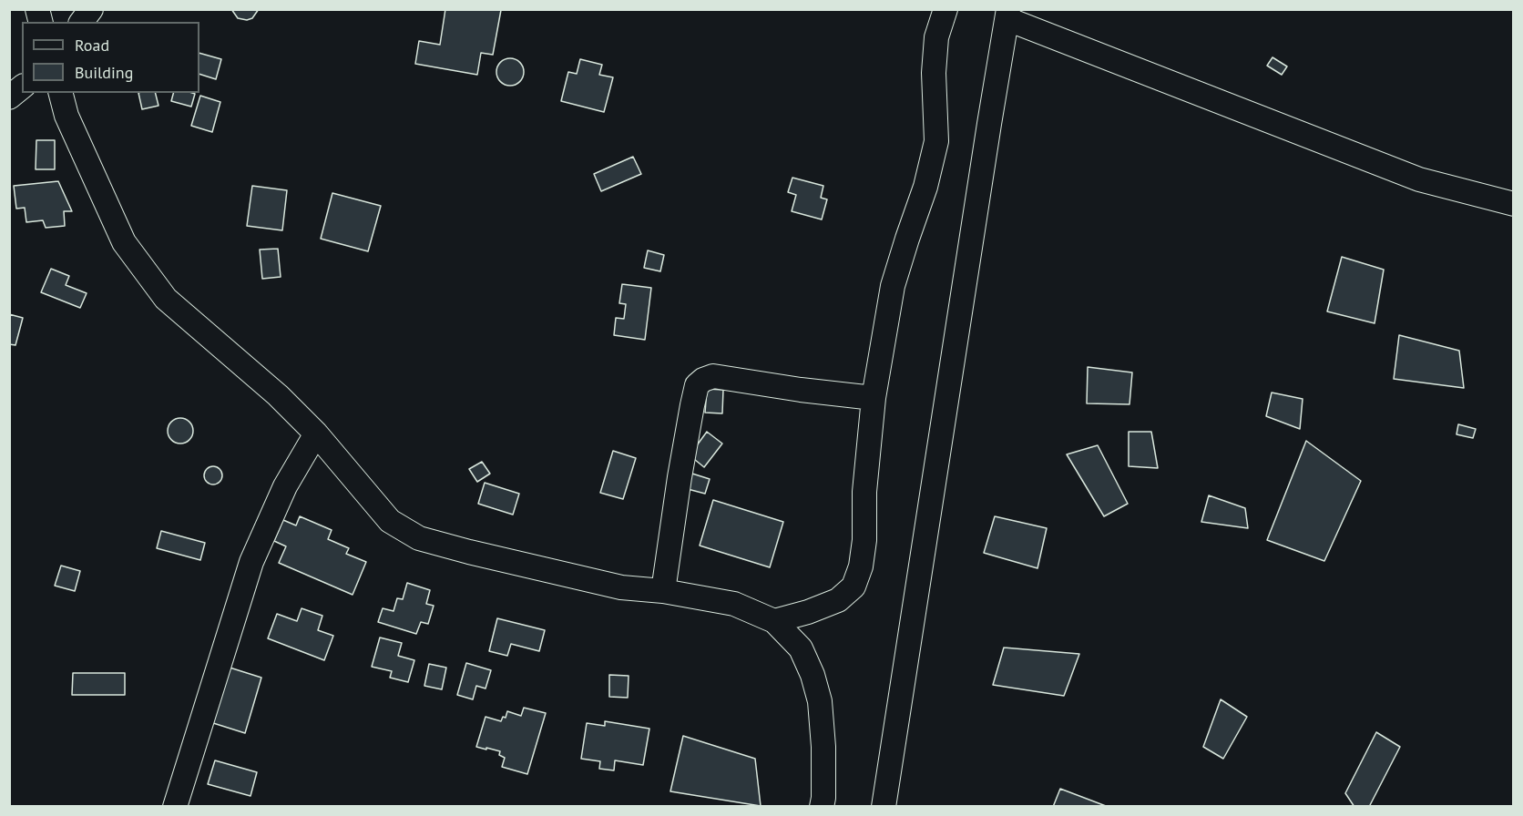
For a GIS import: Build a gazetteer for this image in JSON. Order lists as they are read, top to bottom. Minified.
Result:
{"legend":["Road","Building"]}
